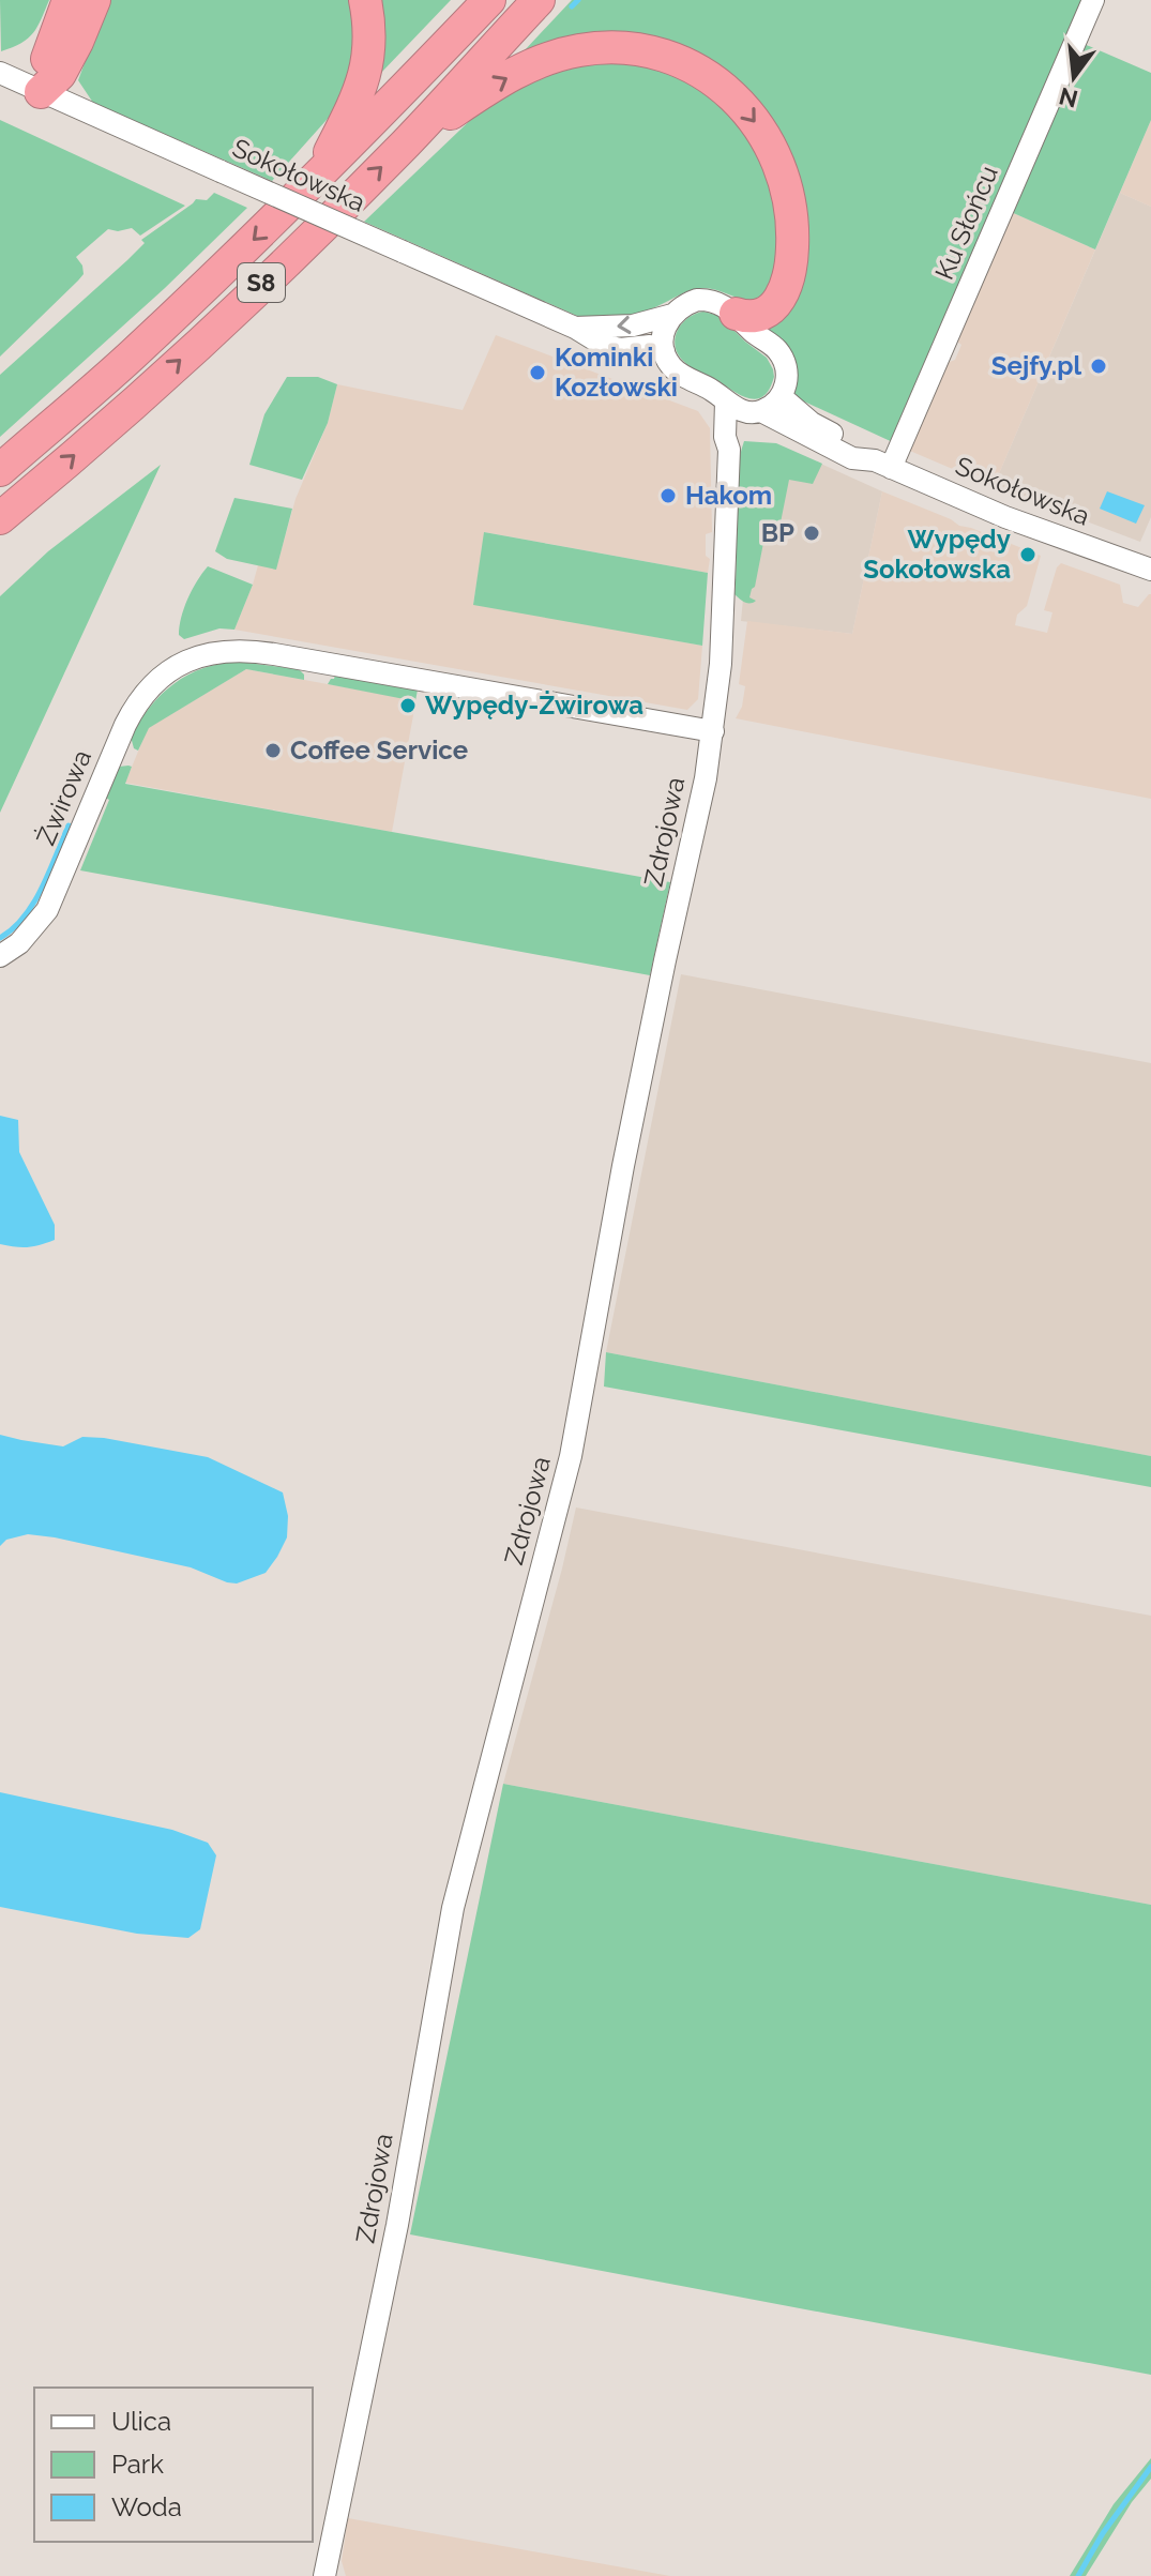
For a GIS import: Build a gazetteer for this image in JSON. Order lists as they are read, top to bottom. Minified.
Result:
{"streets":{"highway":["S8"],"street":["Sokołowska","Ku Słońcu","Żwirowa","Zdrojowa"]},"crossings":[["Sokołowska","Ku Słońcu"],["Sokołowska","Zdrojowa"],["Żwirowa","Zdrojowa"]],"places":["Sejfy.pl","Kominki Kozłowski","Hakom","BP","Wypędy Sokołowska","Wypędy-Żwirowa","Coffee Service"],"legend":["Ulica","Park","Woda"],"north":"bottom"}
